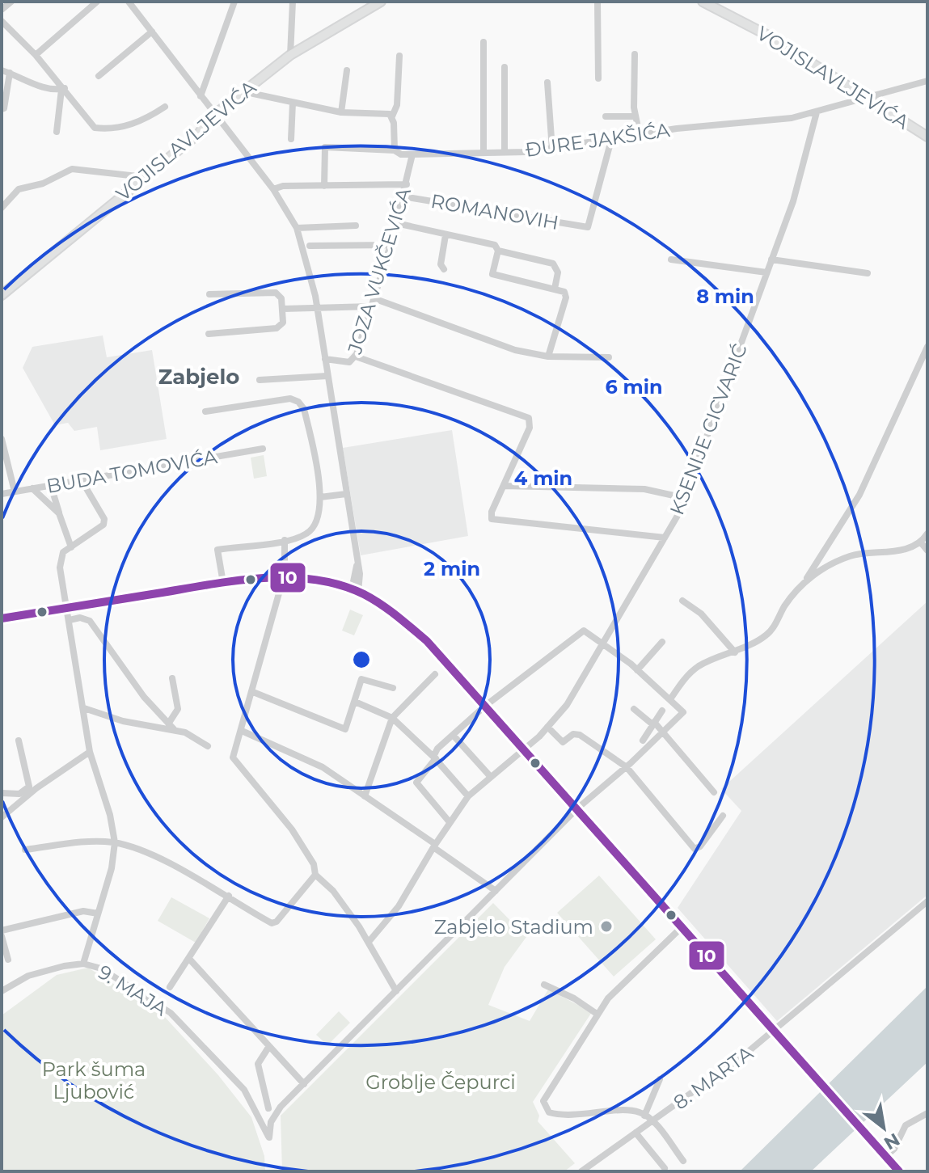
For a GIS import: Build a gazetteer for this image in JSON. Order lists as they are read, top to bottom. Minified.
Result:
{"streets":{"main road":["VOJISLAVLJEVIĆA"],"street":["ĐURE JAKŠIĆA","ROMANOVIH","JOZA VUKČEVIĆA","KSENIJE CICVARIĆ","BUDA TOMOVIĆA","9. MAJA","8. MARTA"]},"crossings":[["VOJISLAVLJEVIĆA","ĐURE JAKŠIĆA"],["ĐURE JAKŠIĆA","ROMANOVIH"],["ĐURE JAKŠIĆA","JOZA VUKČEVIĆA"],["ĐURE JAKŠIĆA","KSENIJE CICVARIĆ"],["ROMANOVIH","JOZA VUKČEVIĆA"]],"districts":["Zabjelo"],"parks":["Park šuma Ljubović","Groblje Čepurci"],"places":["Zabjelo Stadium"],"lines":["transit line 10"],"north":"bottom right","rings":["8 min","6 min","4 min","2 min"]}
